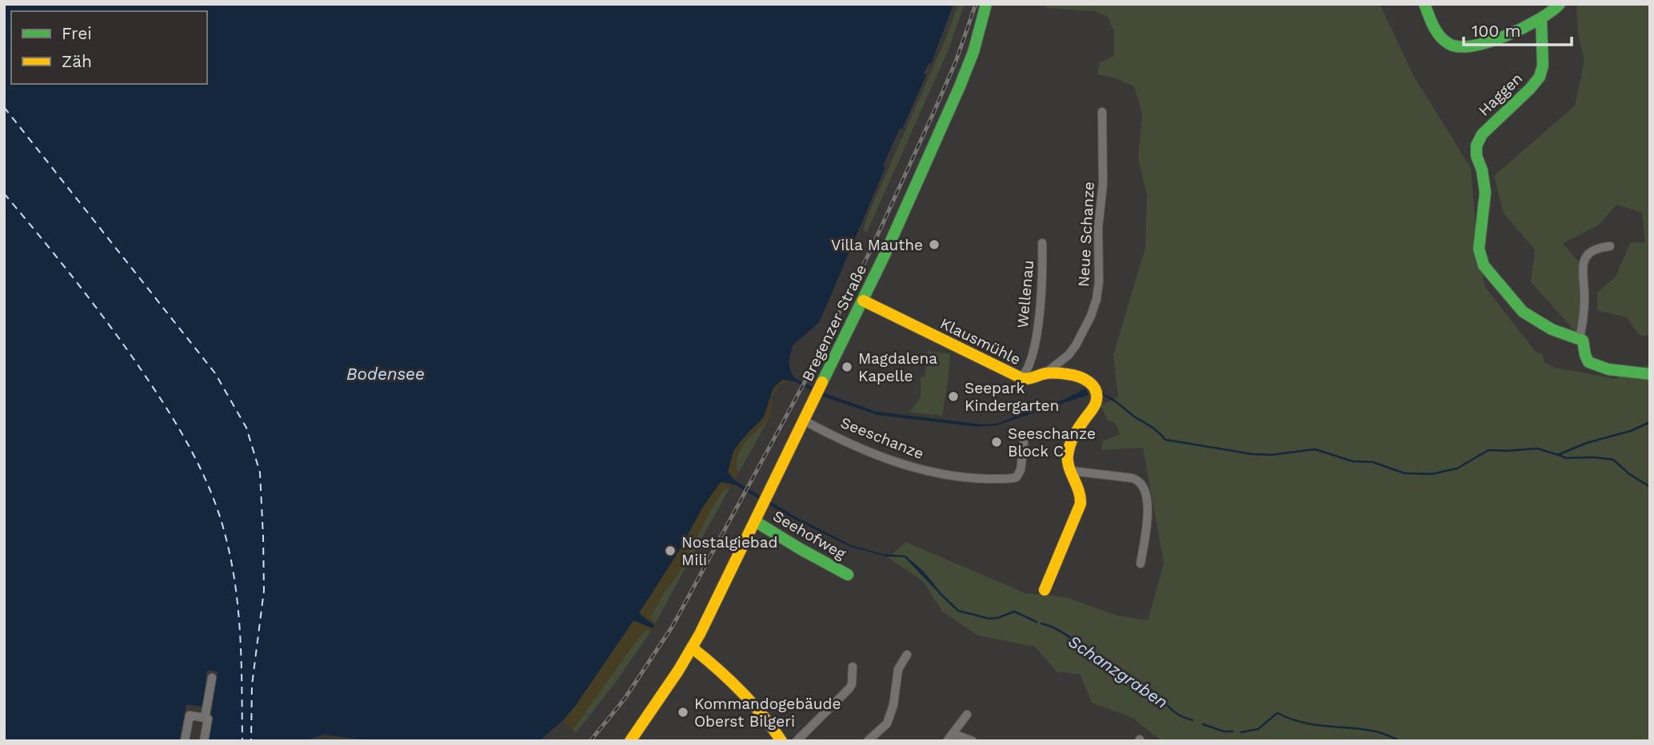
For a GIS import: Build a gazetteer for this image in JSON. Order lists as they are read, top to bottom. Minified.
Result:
{"streets":{"street":["Haggen","Neue Schanze","Wellenau","Bregenzer Straße","Klausmühle","Seeschanze","Seehofweg"]},"crossings":[["Neue Schanze","Klausmühle"],["Wellenau","Klausmühle"],["Bregenzer Straße","Klausmühle"],["Bregenzer Straße","Seeschanze"],["Bregenzer Straße","Seehofweg"]],"water":["Bodensee","Schanzgraben"],"places":["Villa Mauthe","Magdalena Kapelle","Seepark Kindergarten","Seeschanze Block C","Nostalgiebad Mili","Kommandogebäude Oberst Bilgeri"],"legend":["Frei","Zäh"],"scale_bar":"100 m"}
